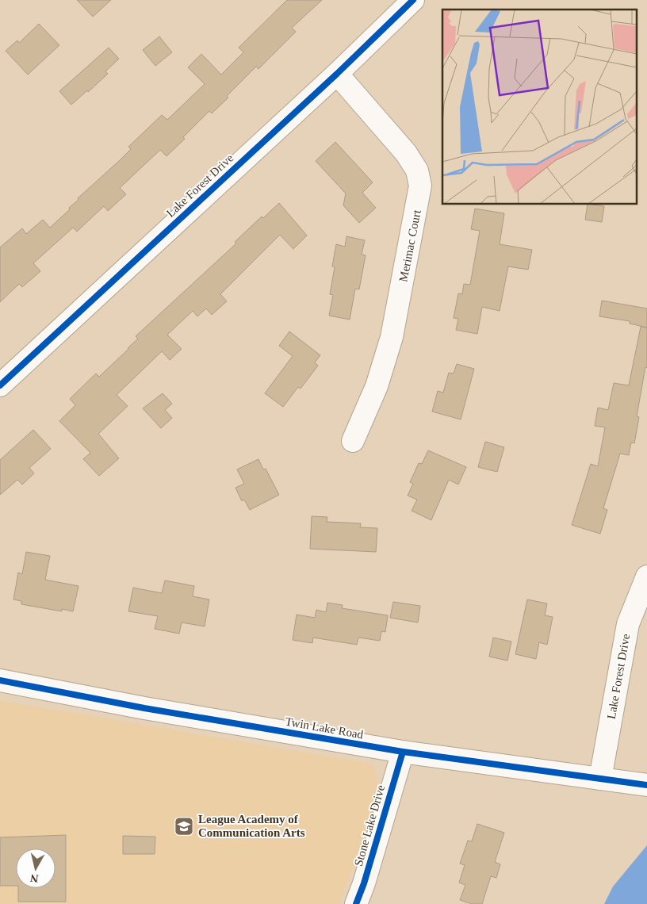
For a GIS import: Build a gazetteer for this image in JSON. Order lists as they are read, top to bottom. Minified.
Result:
{"streets":{"street":["Lake Forest Drive","Merimac Court","Twin Lake Road","Stone Lake Drive"]},"crossings":[["Lake Forest Drive","Merimac Court"],["Lake Forest Drive","Twin Lake Road"],["Twin Lake Road","Stone Lake Drive"]],"places":{"school or university":["League Academy of Communication Arts"]},"north":"bottom"}
